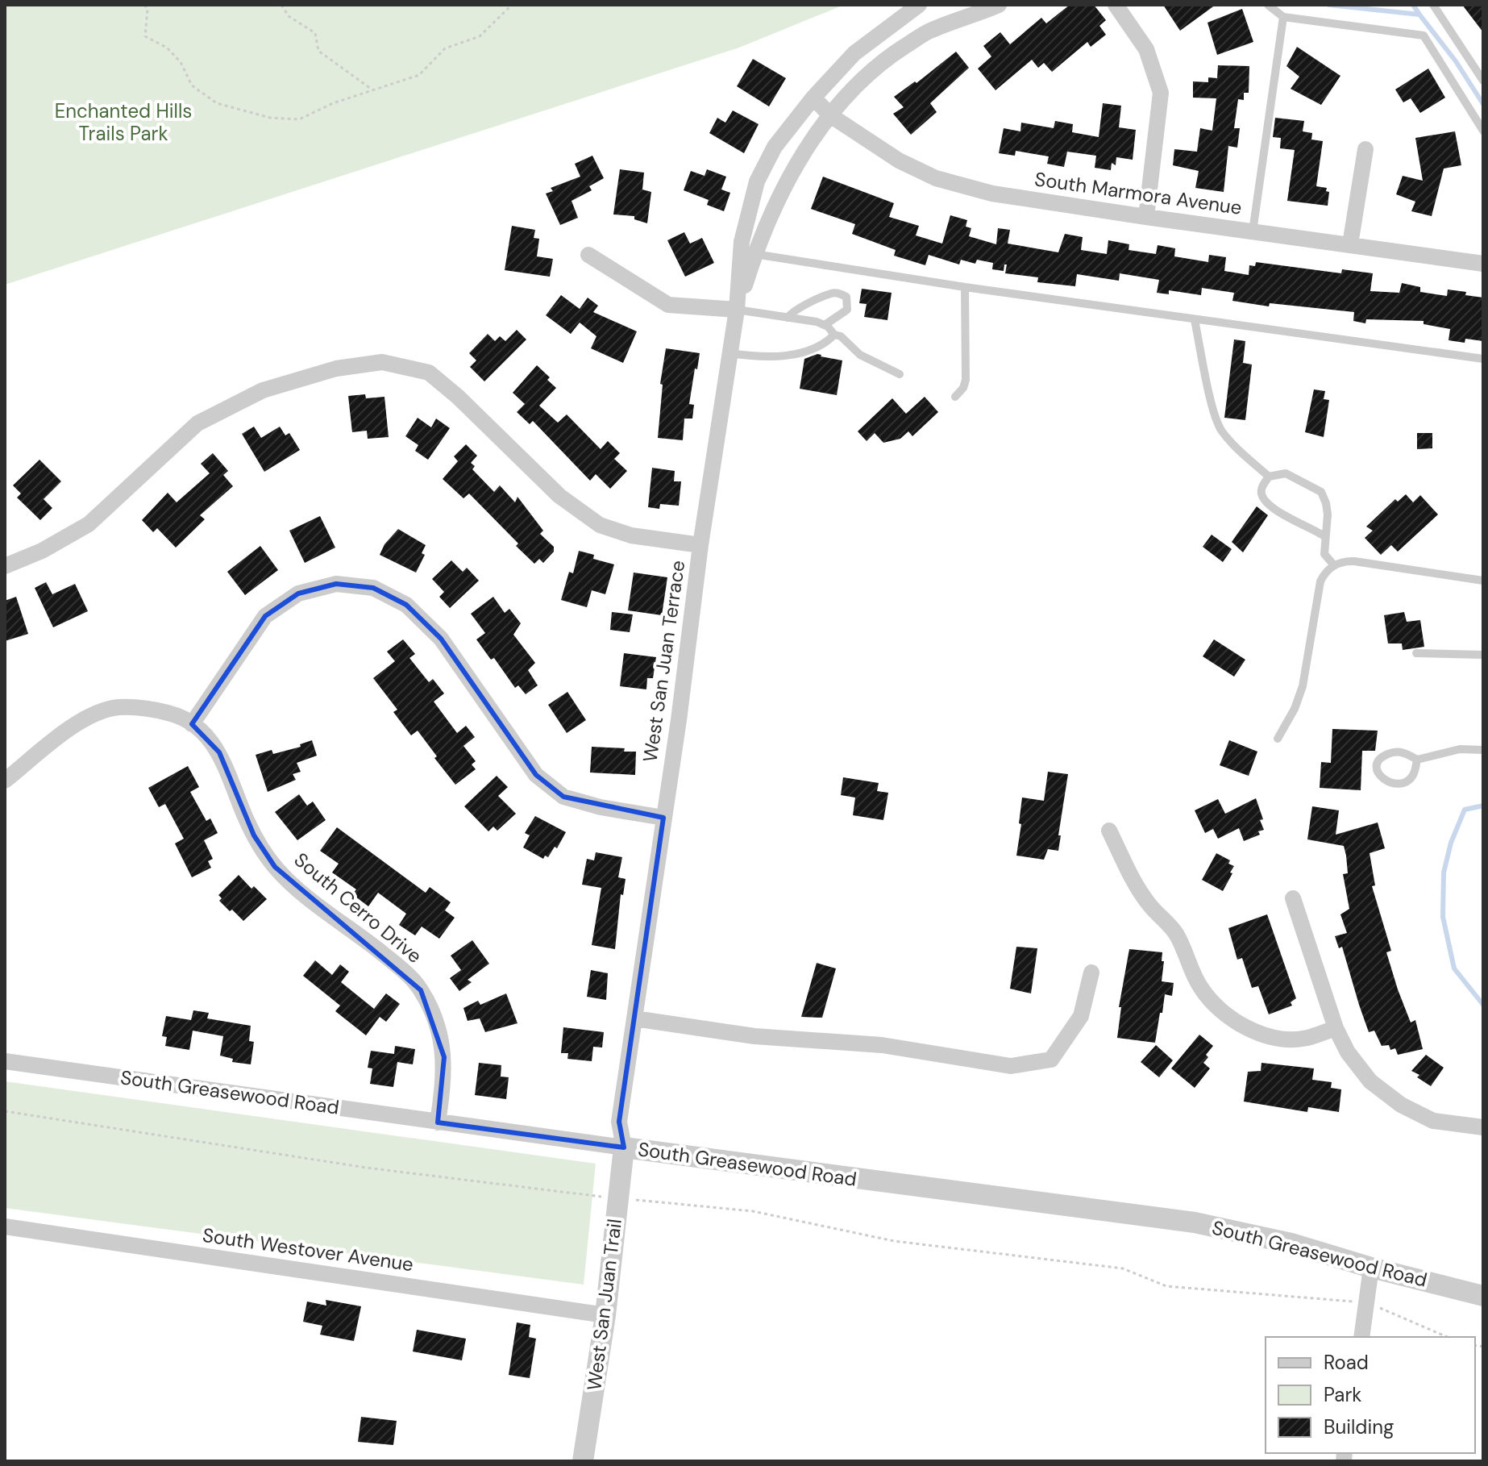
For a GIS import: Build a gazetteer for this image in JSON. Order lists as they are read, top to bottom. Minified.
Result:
{"streets":{"street":["South Marmora Avenue","West San Juan Terrace","South Cerro Drive","South Greasewood Road","South Westover Avenue","West San Juan Trail"]},"crossings":[["South Marmora Avenue","West San Juan Terrace"],["West San Juan Terrace","South Greasewood Road"],["West San Juan Terrace","West San Juan Trail"],["South Cerro Drive","South Greasewood Road"],["South Greasewood Road","West San Juan Trail"],["South Westover Avenue","West San Juan Trail"]],"parks":["Enchanted Hills Trails Park"],"legend":["Road","Park","Building"]}
